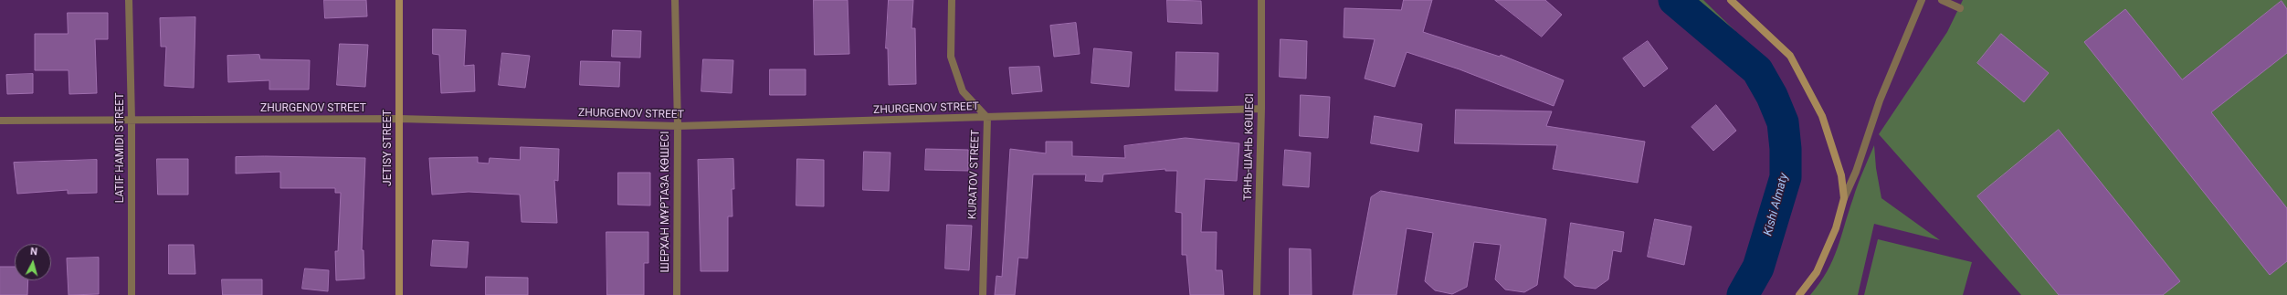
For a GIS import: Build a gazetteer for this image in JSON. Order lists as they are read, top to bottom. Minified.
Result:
{"streets":{"street":["ZHURGENOV STREET","ТЯНЬ-ШАНЬ КӨШЕСІ","LATIF HAMIDI STREET","JETISY STREET","KURATOV STREET","ШЕРХАН МҰРТАЗА КӨШЕСІ"]},"crossings":[["ZHURGENOV STREET","ТЯНЬ-ШАНЬ КӨШЕСІ"],["ZHURGENOV STREET","LATIF HAMIDI STREET"],["ZHURGENOV STREET","JETISY STREET"],["ZHURGENOV STREET","KURATOV STREET"],["ZHURGENOV STREET","ШЕРХАН МҰРТАЗА КӨШЕСІ"]],"water":["Kіshі Almaty"],"north":"top"}
